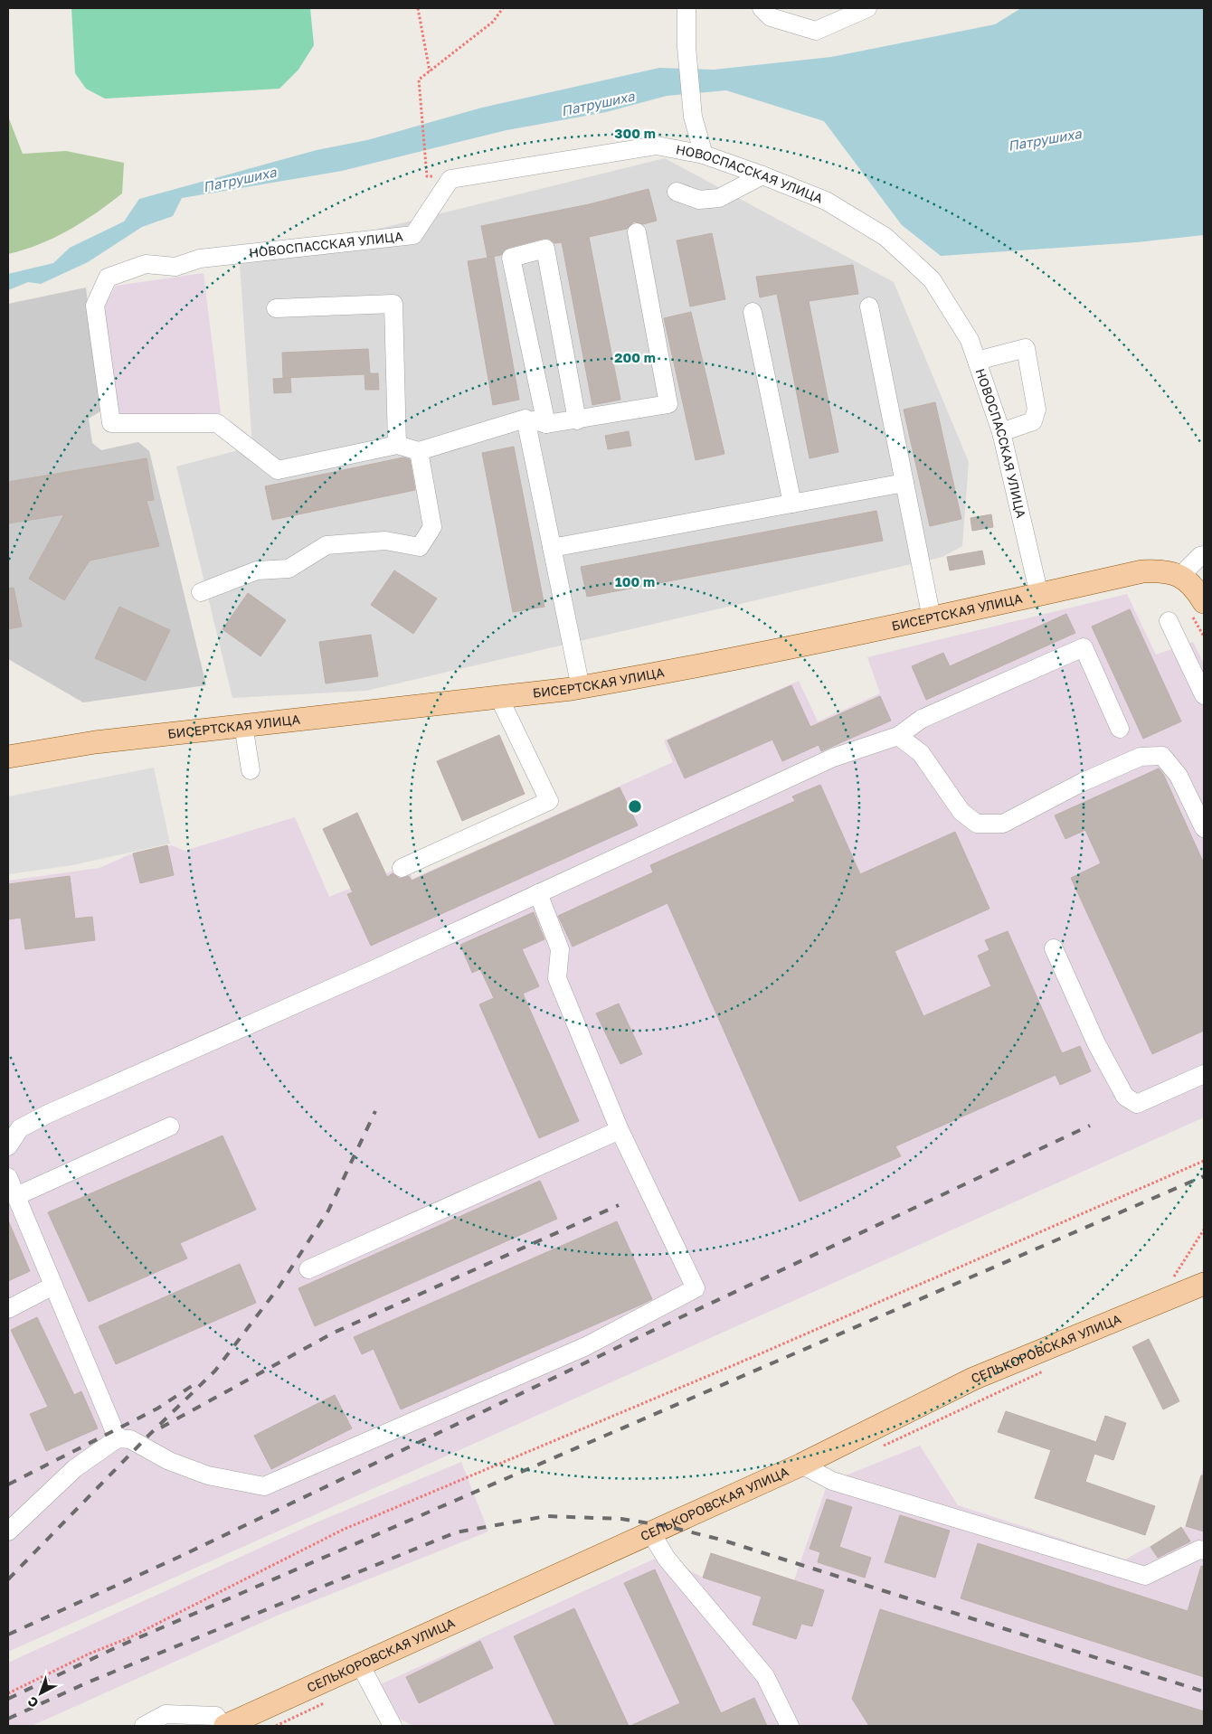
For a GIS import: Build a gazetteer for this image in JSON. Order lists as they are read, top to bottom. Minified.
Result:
{"streets":{"main road":["БИСЕРТСКАЯ УЛИЦА","СЕЛЬКОРОВСКАЯ УЛИЦА"],"street":["НОВОСПАССКАЯ УЛИЦА"]},"crossings":[["НОВОСПАССКАЯ УЛИЦА","БИСЕРТСКАЯ УЛИЦА"]],"water":["Патрушиха"],"north":"bottom left","rings":["300 m","200 m","100 m"]}
